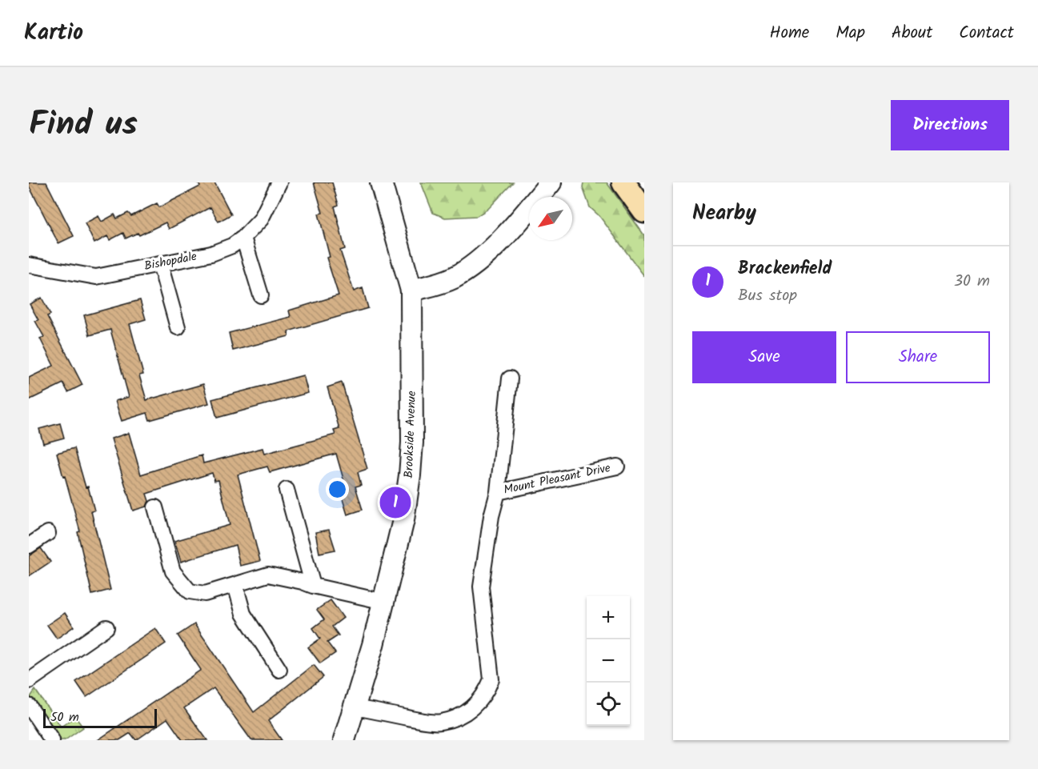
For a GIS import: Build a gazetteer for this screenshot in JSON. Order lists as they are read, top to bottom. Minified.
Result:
{"streets":{"street":["Bishopdale","Brookside Avenue","Mount Pleasant Drive"]},"crossings":[["Brookside Avenue","Mount Pleasant Drive"]],"scale_bar":"50 m","north":"bottom left","page":{"header":"Kartio","nav":["Home","Map","About","Contact"],"title":"Find us","buttons":["Directions",["Save","Share"]],"heading":"Nearby","list":[{"mark":"1","name":"Brackenfield","note":"Bus stop","value":"30 m"}],"pins":"1","map_buttons":["+","−"],"scale":"50 m"}}
